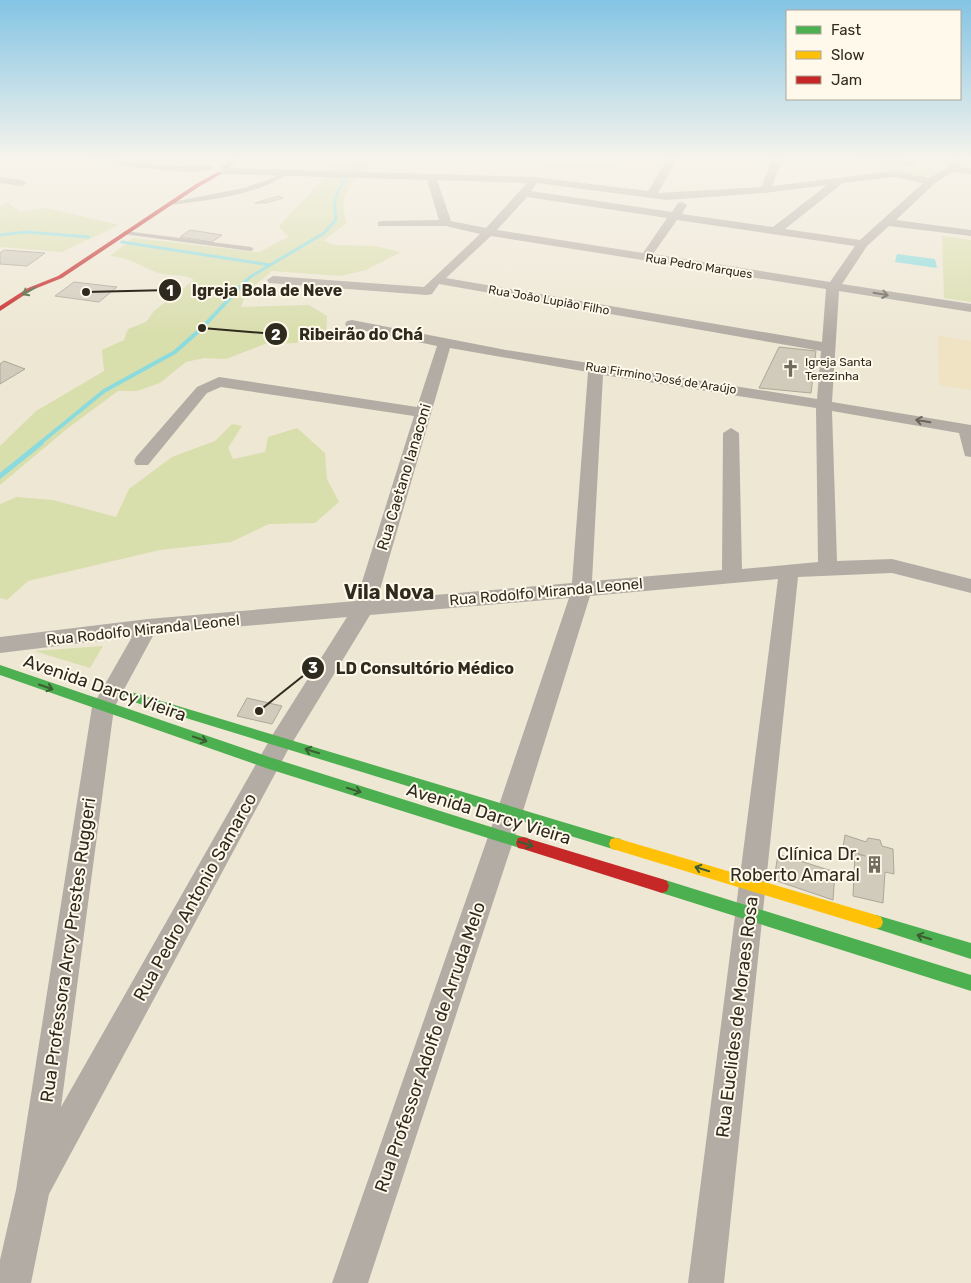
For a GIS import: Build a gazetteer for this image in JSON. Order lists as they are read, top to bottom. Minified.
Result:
{"streets":{"main road":["Avenida Darcy Vieira"],"street":["Rua Pedro Marques","Rua João Lupião Filho","Rua Firmino José de Araújo","Rua Caetano Ianaconi","Rua Rodolfo Miranda Leonel","Rua Pedro Antonio Samarco","Rua Professora Arcy Prestes Ruggeri","Rua Euclides de Moraes Rosa","Rua Professor Adolfo de Arruda Melo"]},"crossings":[["Rua Firmino José de Araújo","Rua Caetano Ianaconi"],["Rua Firmino José de Araújo","Rua Professor Adolfo de Arruda Melo"],["Rua Caetano Ianaconi","Rua Rodolfo Miranda Leonel"],["Rua Caetano Ianaconi","Rua Pedro Antonio Samarco"],["Rua Rodolfo Miranda Leonel","Rua Pedro Antonio Samarco"],["Rua Rodolfo Miranda Leonel","Rua Professora Arcy Prestes Ruggeri"],["Rua Rodolfo Miranda Leonel","Rua Euclides de Moraes Rosa"],["Rua Rodolfo Miranda Leonel","Rua Professor Adolfo de Arruda Melo"],["Avenida Darcy Vieira","Rua Pedro Antonio Samarco"],["Avenida Darcy Vieira","Rua Professora Arcy Prestes Ruggeri"],["Avenida Darcy Vieira","Rua Euclides de Moraes Rosa"],["Avenida Darcy Vieira","Rua Professor Adolfo de Arruda Melo"],["Rua Pedro Antonio Samarco","Rua Professora Arcy Prestes Ruggeri"]],"districts":["Vila Nova"],"places":{"other":["Igreja Bola de Neve","Ribeirão do Chá","LD Consultório Médico"],"church":["Igreja Santa Terezinha"],"building":["Clínica Dr. Roberto Amaral"]},"legend":["Fast","Slow","Jam"]}
